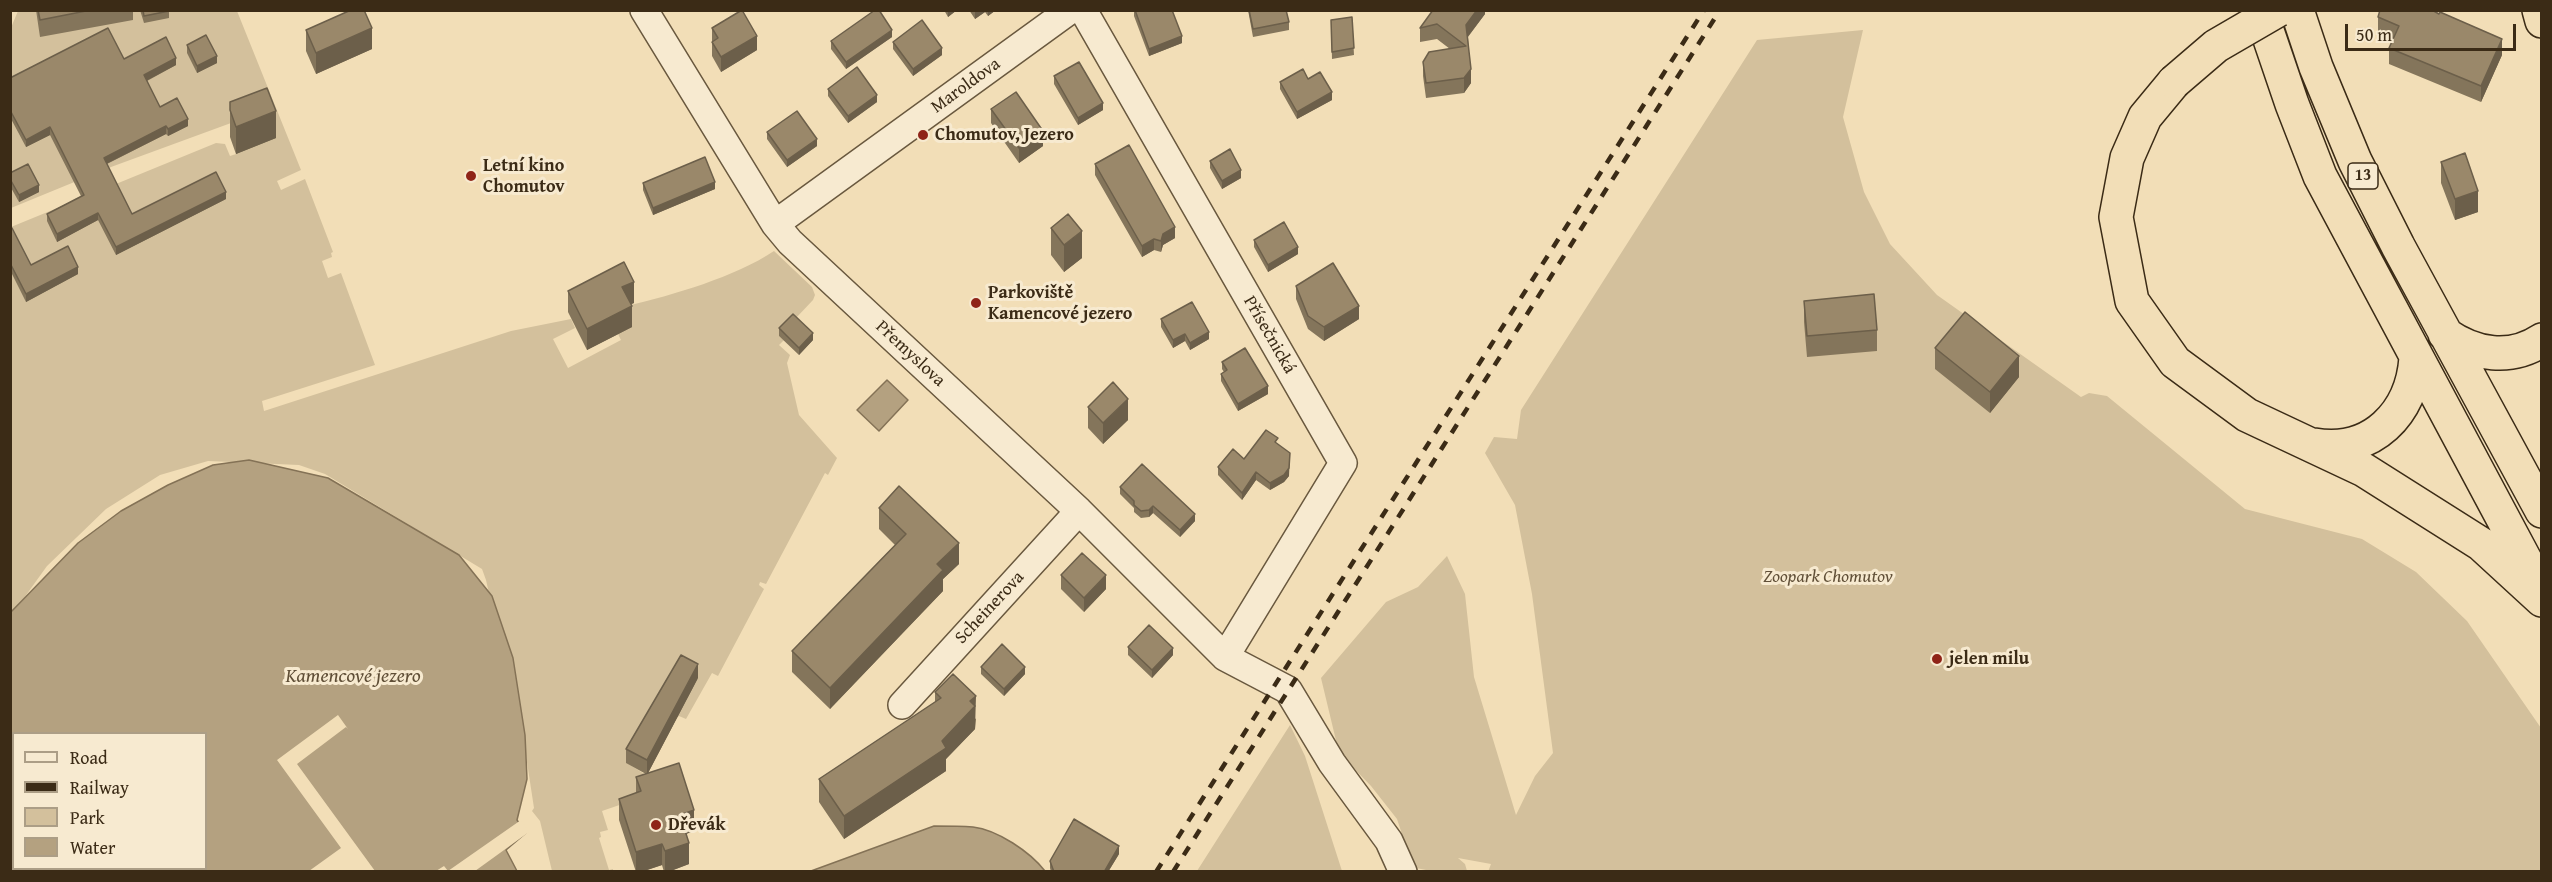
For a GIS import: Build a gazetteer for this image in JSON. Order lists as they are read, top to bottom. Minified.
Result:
{"streets":{"highway":["13"],"street":["Maroldova","Přísečnická","Přemyslova","Scheinerova"]},"crossings":[["Maroldova","Přemyslova"],["Přísečnická","Přemyslova"],["Přemyslova","Scheinerova"]],"water":["Kamencové jezero"],"parks":["Zoopark Chomutov"],"places":["Chomutov, Jezero","Letní kino Chomutov","Parkoviště Kamencové jezero","jelen milu","Dřevák"],"legend":["Road","Railway","Park","Water"],"scale_bar":"50 m"}
